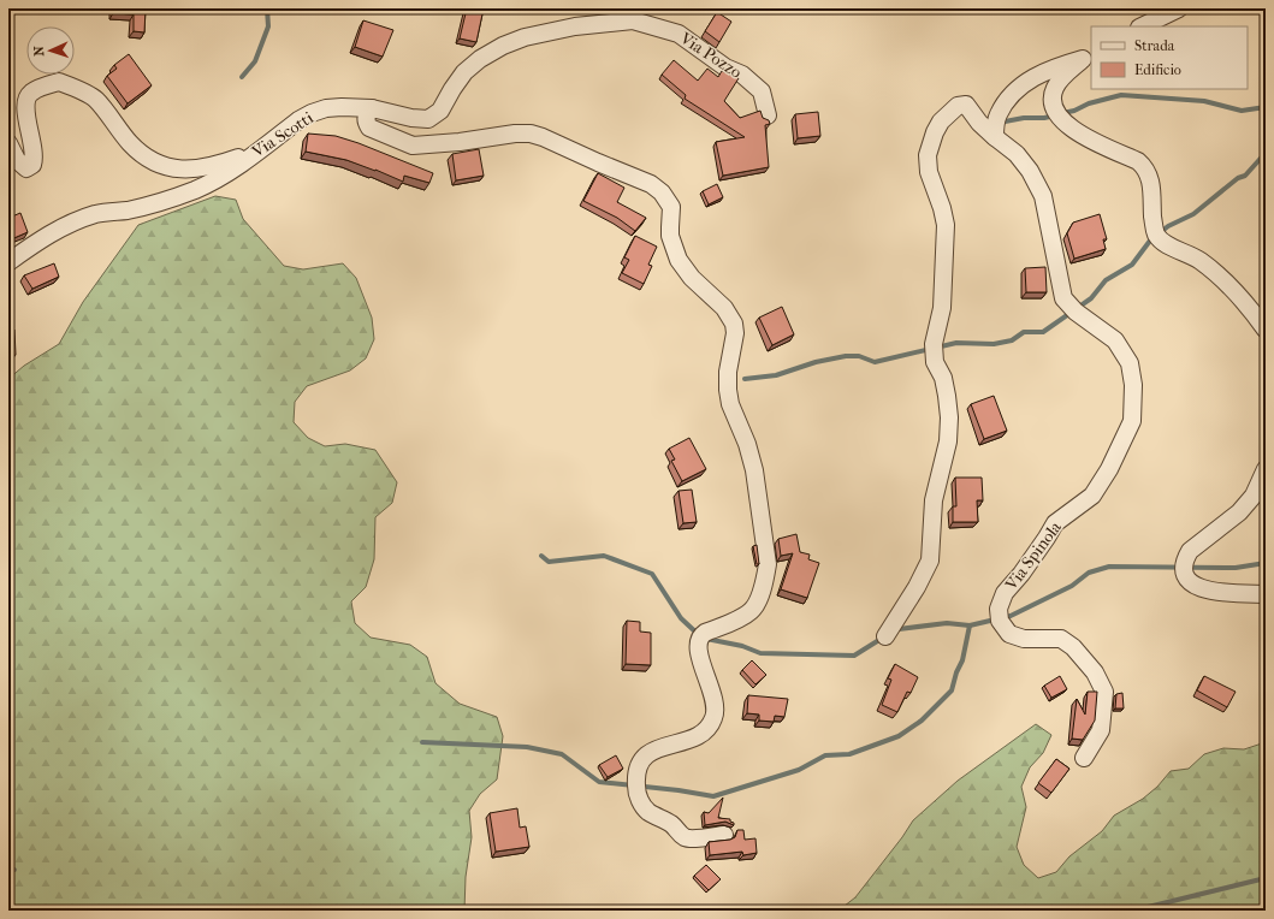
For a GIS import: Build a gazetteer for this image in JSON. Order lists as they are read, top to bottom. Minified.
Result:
{"streets":{"street":["Via Pozzo","Via Scotti","Via Spinola"]},"crossings":[["Via Pozzo","Via Scotti"]],"legend":["Strada","Edificio"],"north":"left"}
